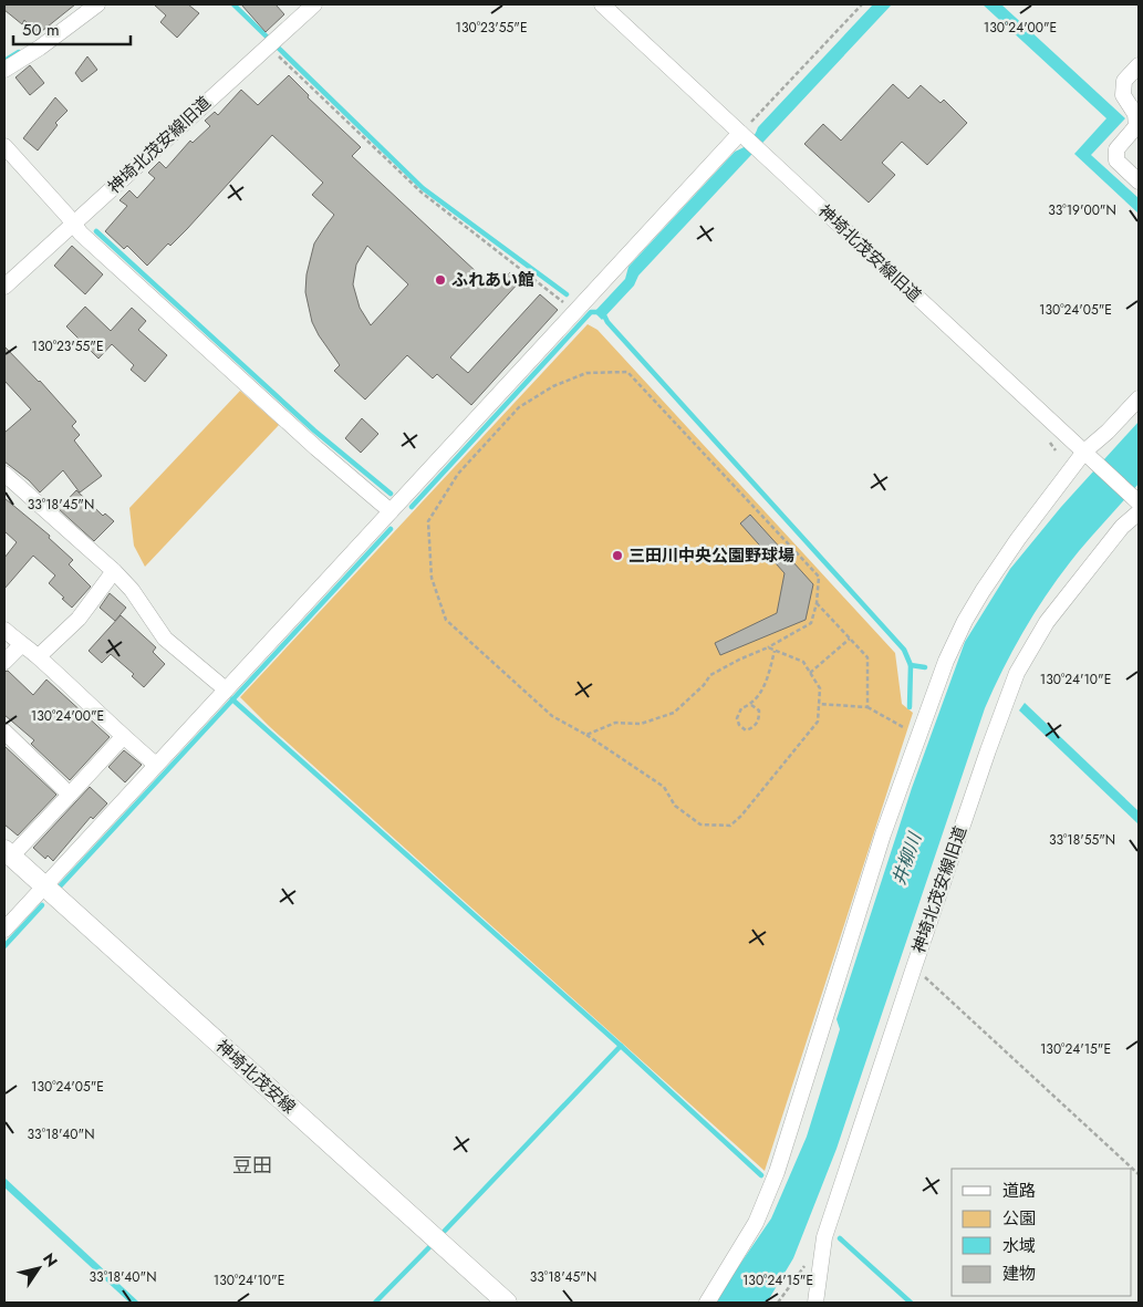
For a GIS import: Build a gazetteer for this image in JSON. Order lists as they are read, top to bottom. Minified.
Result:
{"streets":{"main road":["神埼北茂安線"],"street":["神埼北茂安線旧道"]},"districts":["豆田"],"water":["井柳川"],"places":["ふれあい館","三田川中央公園野球場"],"legend":["道路","公園","水域","建物"],"scale_bar":"50 m","north":"top right","coordinates":["130°23'55\"E","130°24'00\"E","33°19'00\"N","130°24'05\"E","33°18'45\"N","130°24'10\"E","33°18'55\"N","130°24'15\"E","33°18'40\"N"]}
